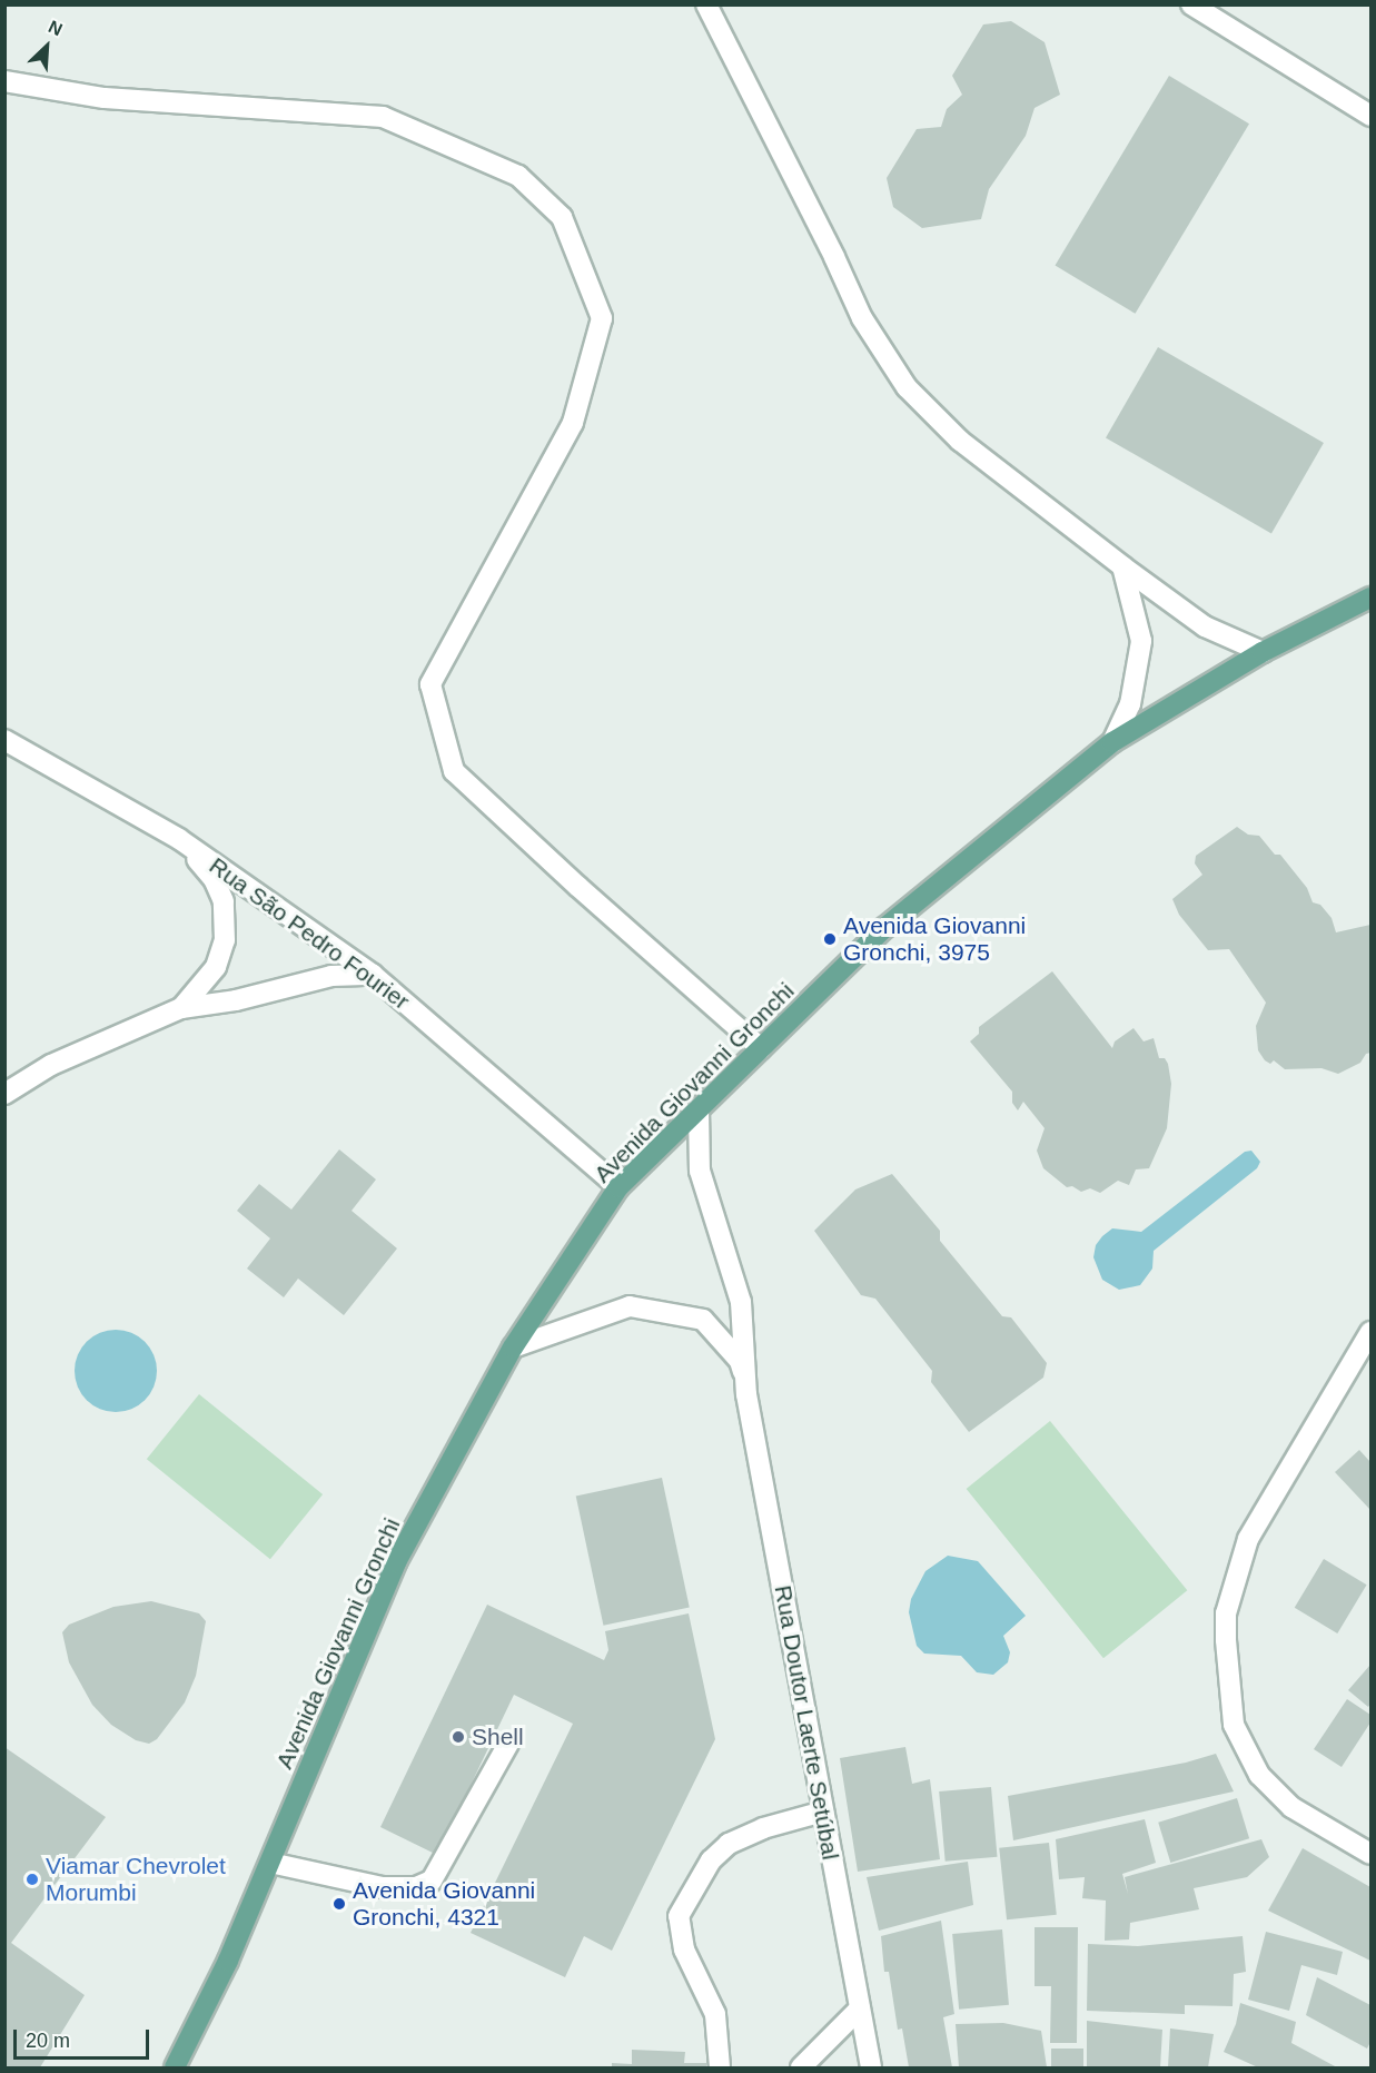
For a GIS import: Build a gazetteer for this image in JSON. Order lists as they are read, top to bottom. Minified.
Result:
{"streets":{"main road":["Avenida Giovanni Gronchi"],"street":["Rua São Pedro Fourier","Rua Doutor Laerte Setúbal"]},"crossings":[["Rua São Pedro Fourier","Avenida Giovanni Gronchi"],["Avenida Giovanni Gronchi","Rua Doutor Laerte Setúbal"]],"places":["Avenida Giovanni Gronchi, 3975","Shell","Viamar Chevrolet Morumbi","Avenida Giovanni Gronchi, 4321"],"scale_bar":"20 m","north":"top right"}
